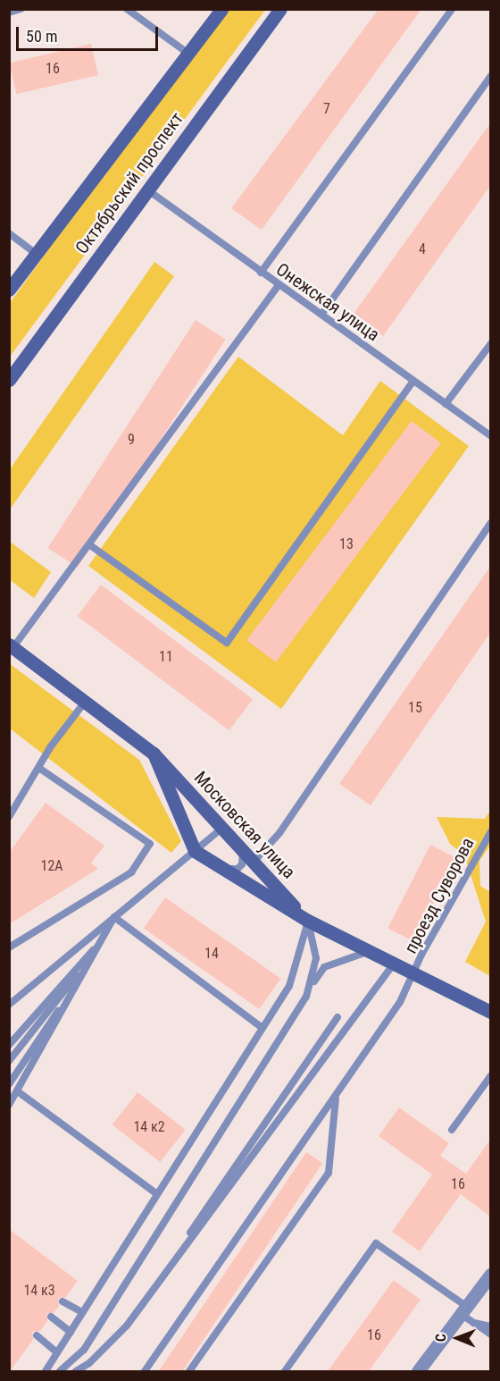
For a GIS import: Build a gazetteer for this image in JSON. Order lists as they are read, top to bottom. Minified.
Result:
{"streets":{"street":["Октябрьский проспект","Московская улица"],"lane":["Онежская улица","проезд Суворова"]},"crossings":[["Октябрьский проспект","Онежская улица"],["Московская улица","проезд Суворова"]],"house_numbers":["16","7","4","9","13","11","15","12А","14","14 к2","16","14 к3","16"],"scale_bar":"50 m","north":"left"}
